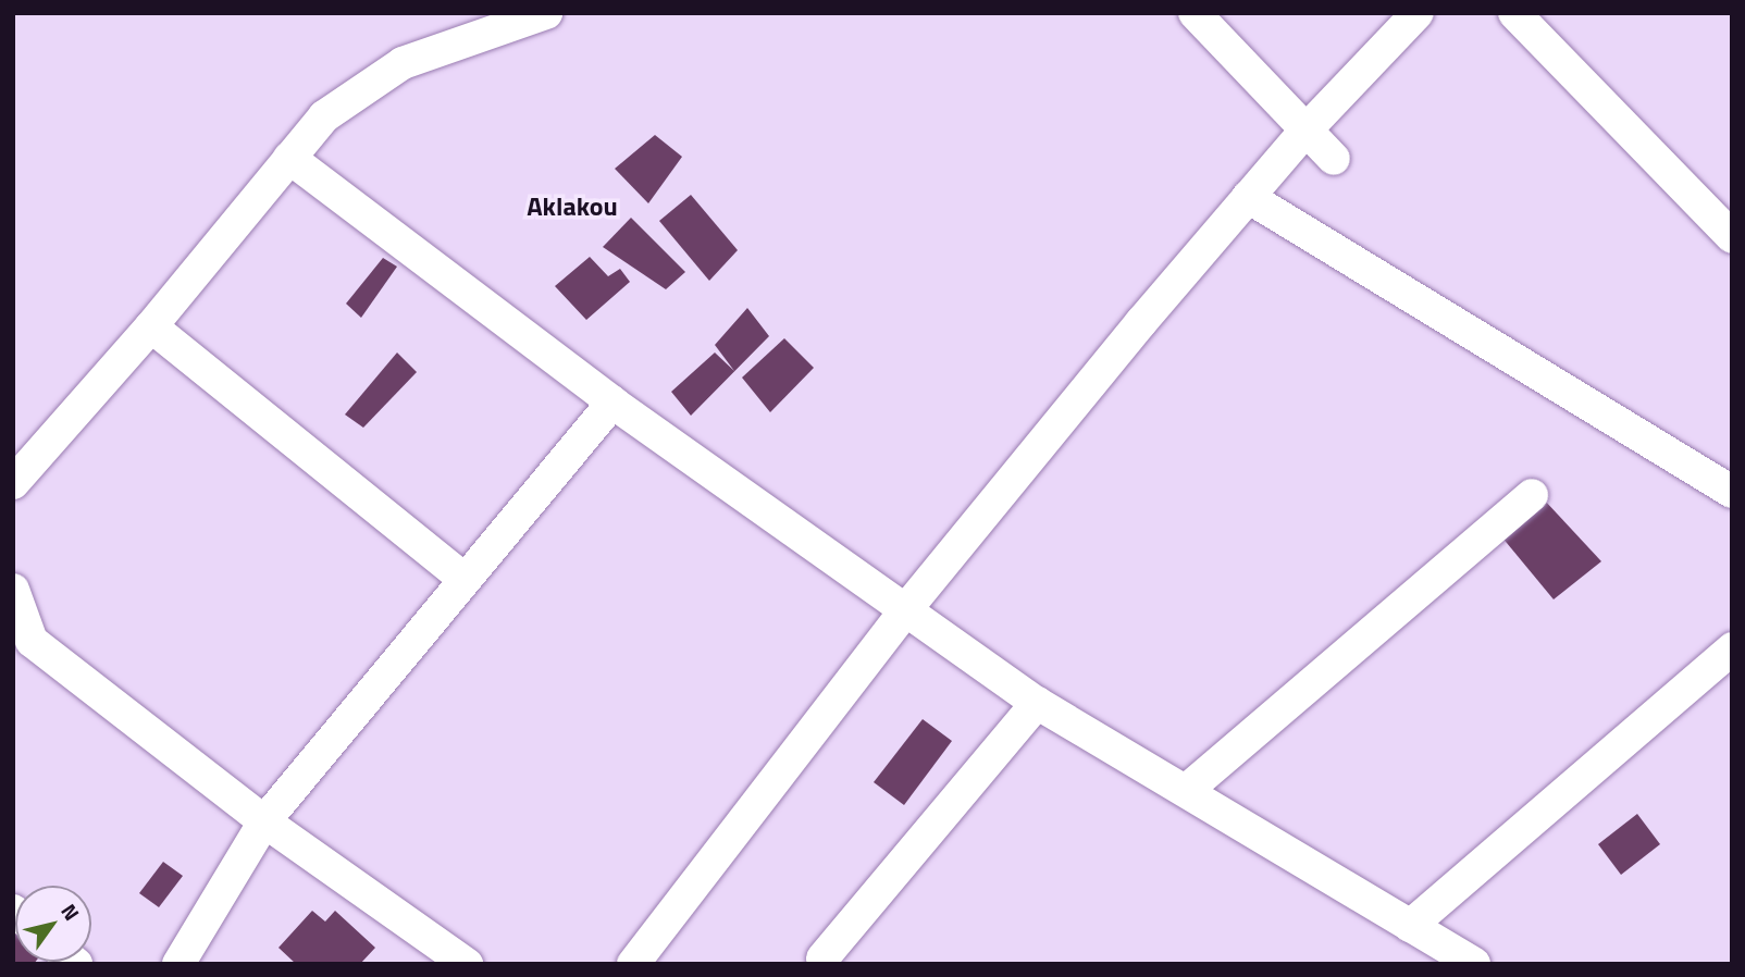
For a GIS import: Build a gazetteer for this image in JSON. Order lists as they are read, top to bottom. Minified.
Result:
{"districts":["Aklakou"],"north":"top right"}
